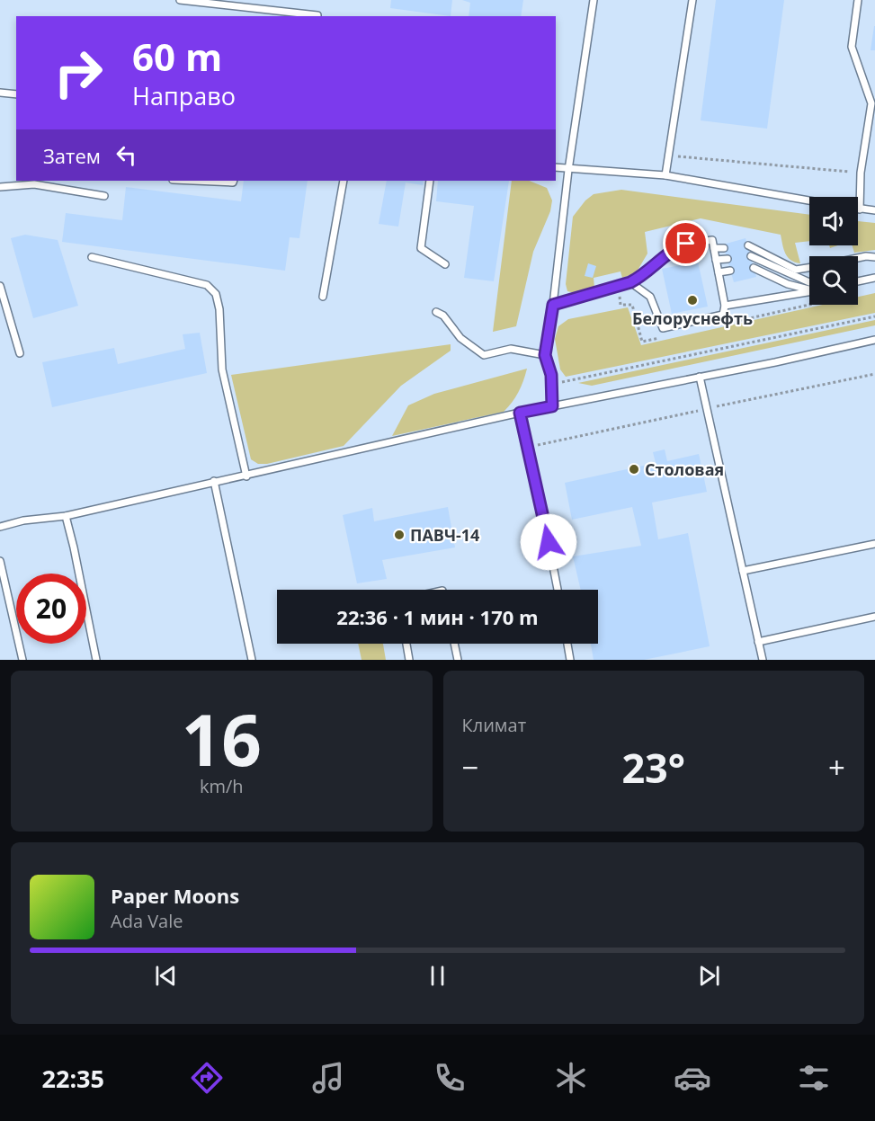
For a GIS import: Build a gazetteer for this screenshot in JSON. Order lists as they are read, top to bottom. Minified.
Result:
{"places":["Белоруснефть","Столовая","ПАВЧ-14"],"page":{"turn":["60 m","Направо"],"then":"Затем","limit":"20","trip":"22:36 · 1 мин · 170 m","tile":[["16","km/h"],"Климат"],"heat":["−","23°","+"],"song":["Paper Moons","Ada Vale"],"tabs":"22:35"}}
